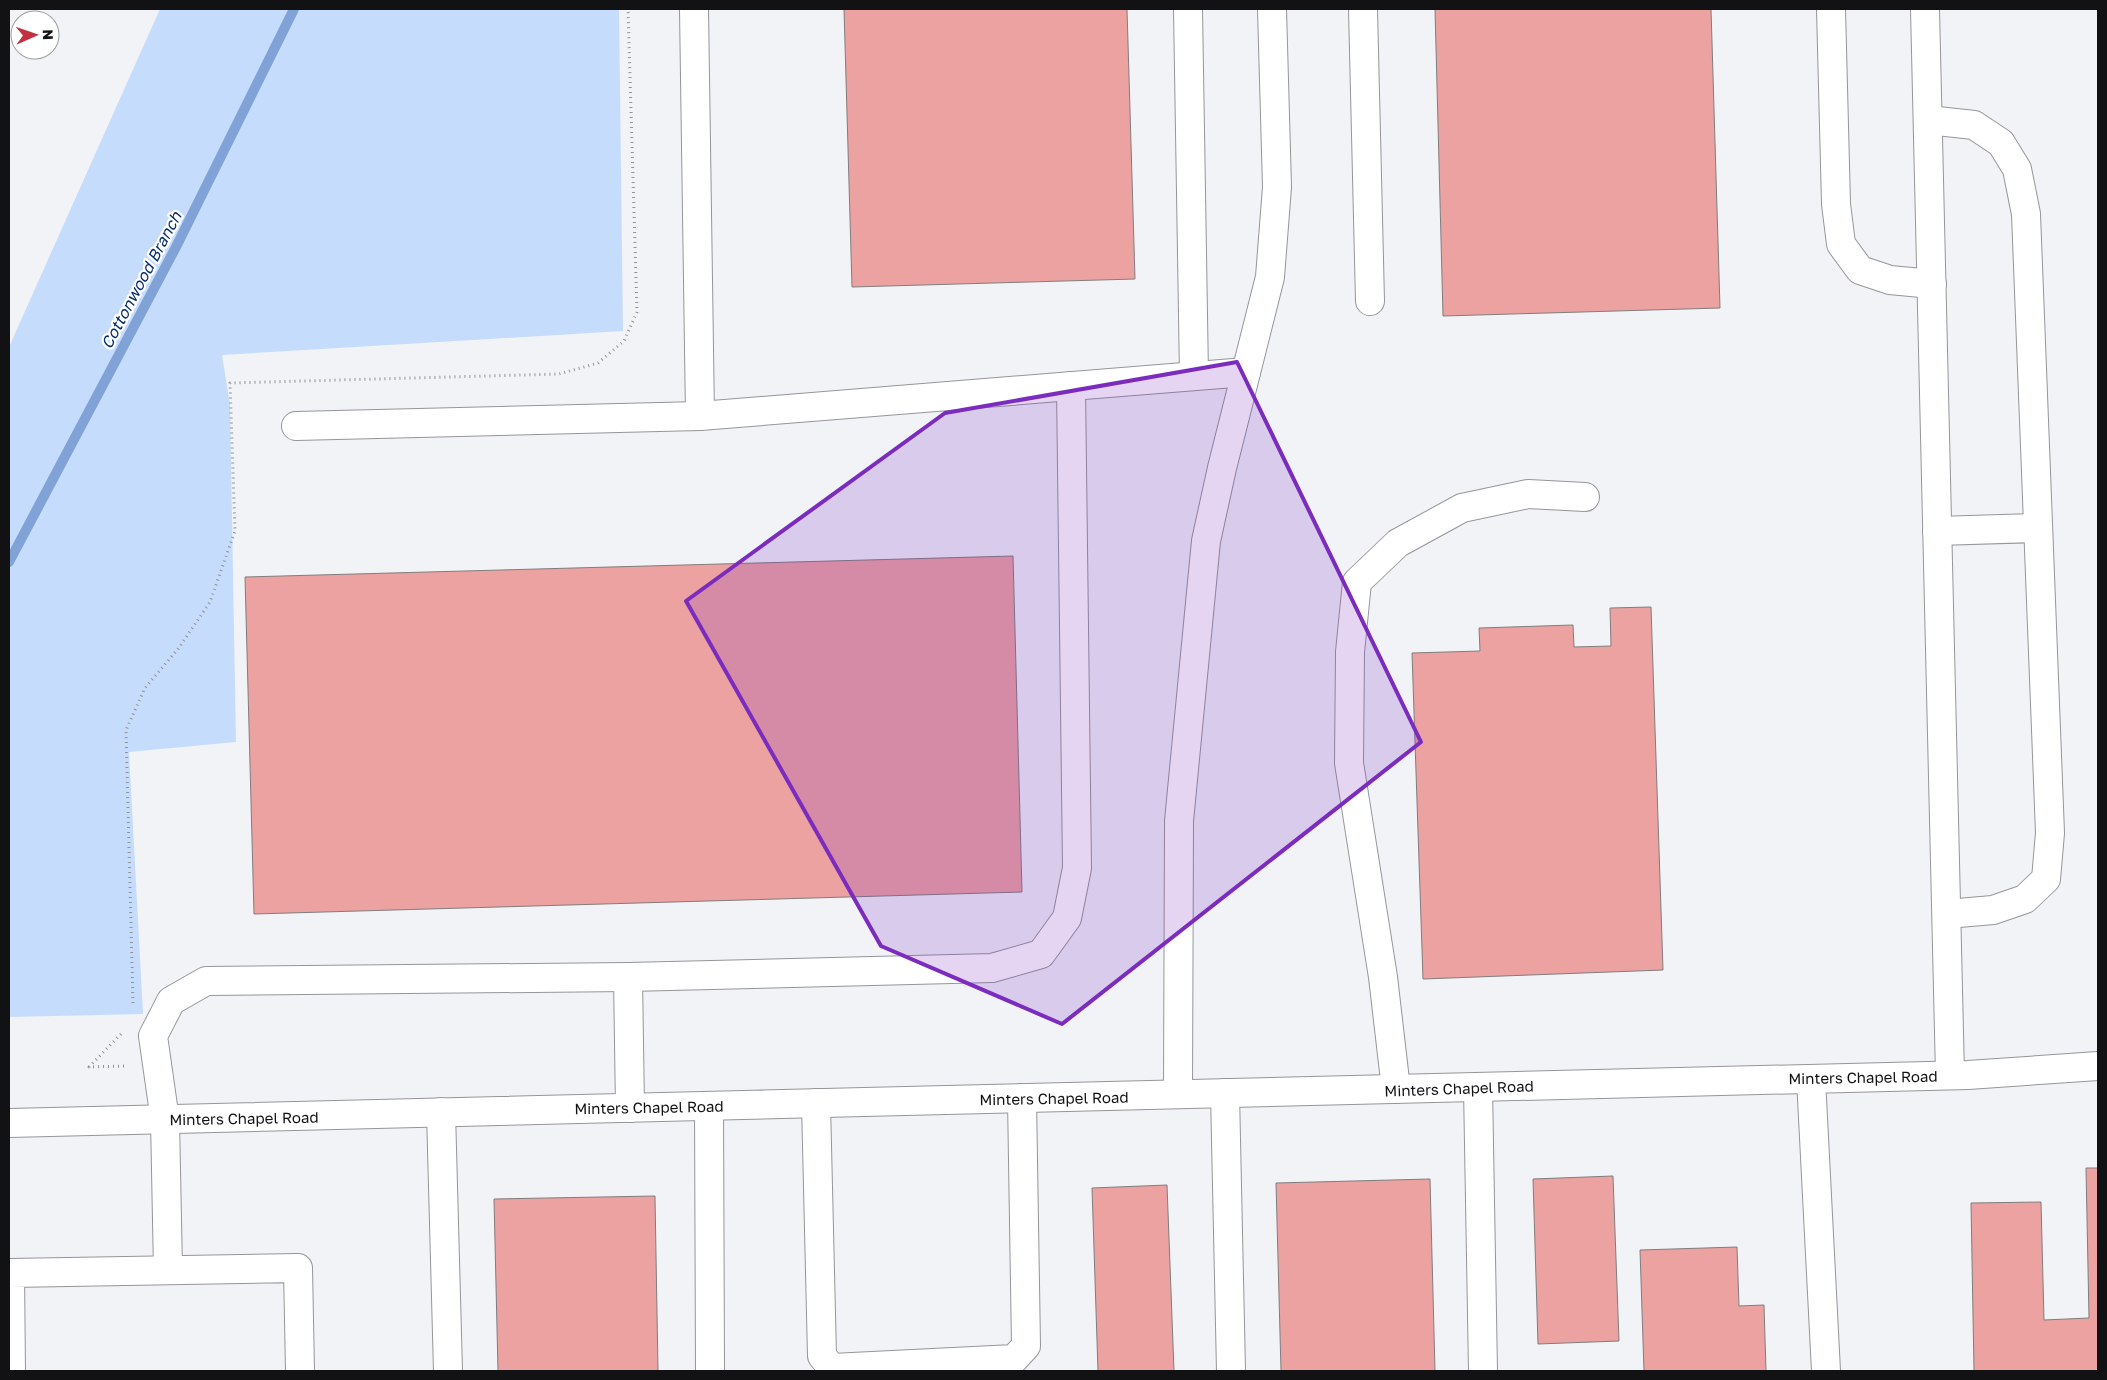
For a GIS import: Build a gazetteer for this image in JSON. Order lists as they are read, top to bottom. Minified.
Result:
{"streets":{"street":["Minters Chapel Road"]},"water":["Cottonwood Branch"],"north":"right"}
